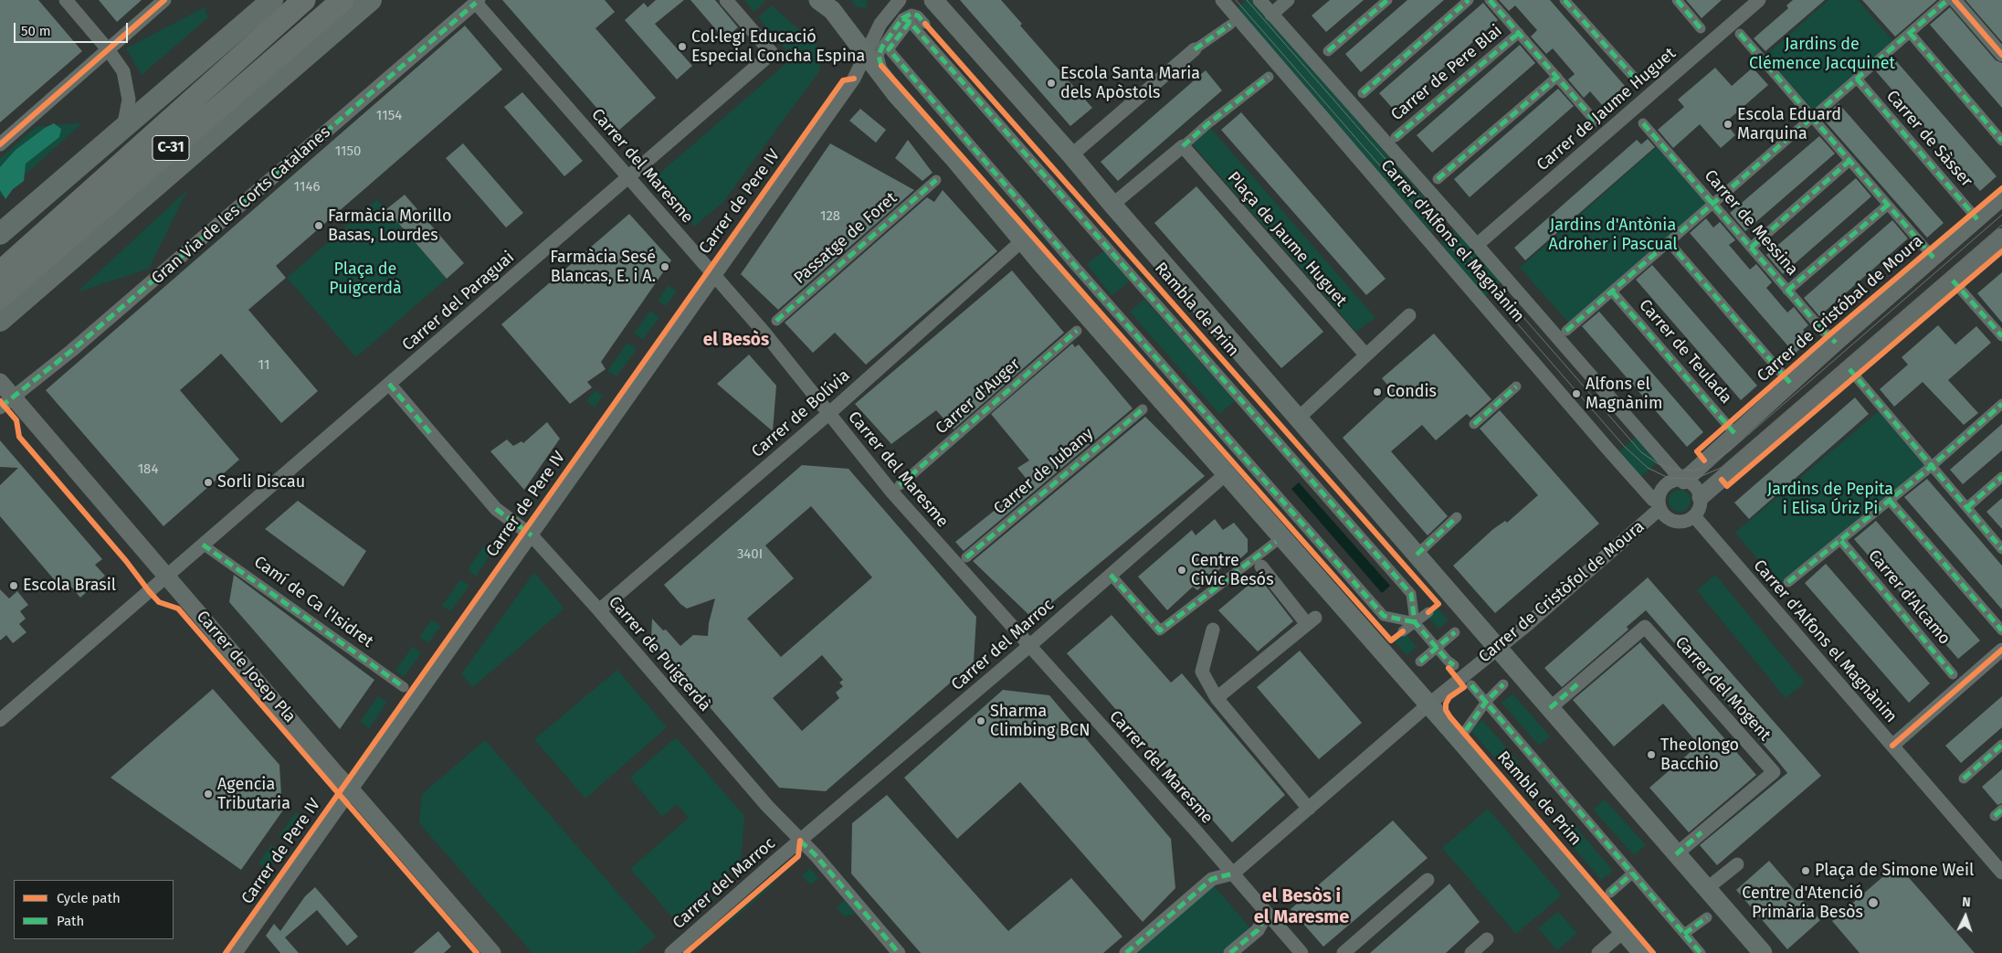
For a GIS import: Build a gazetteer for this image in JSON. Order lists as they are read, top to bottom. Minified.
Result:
{"streets":{"highway":["C-31"],"main road":["Rambla de Prim"],"street":["Carrer de Pere Blai","Carrer de Jaume Huguet","Carrer de Sàsser","Carrer del Maresme","Carrer de Pere IV","Gran Via de les Corts Catalanes","Carrer de Messina","Passatge de Foret","Plaça de Jaume Huguet","Carrer d'Alfons el Magnànim","Carrer del Paraguai","Carrer de Teulada","Carrer d'Auger","Carrer de Bolívia","Carrer de Jubany","Carrer de Cristòfol de Moura","Carrer d'Alcamo","Camí de Ca l'Isidret","Carrer del Marroc","Carrer de Puigcerdà","Carrer de Josep Pla","Carrer del Mogent"],"cycle path":["Carrer de Cristóbal de Moura"]},"crossings":[["Carrer de Jaume Huguet","Carrer d'Alfons el Magnànim"],["Carrer del Maresme","Carrer de Pere IV"],["Carrer del Maresme","Gran Via de les Corts Catalanes"],["Carrer del Maresme","Carrer del Paraguai"],["Carrer del Maresme","Carrer de Bolívia"],["Carrer del Maresme","Carrer del Marroc"],["Carrer de Pere IV","Rambla de Prim"],["Carrer de Pere IV","Carrer de Puigcerdà"],["Carrer de Pere IV","Carrer de Josep Pla"],["Gran Via de les Corts Catalanes","Carrer de Josep Pla"],["Carrer d'Alfons el Magnànim","Carrer de Cristòfol de Moura"],["Carrer del Paraguai","Camí de Ca l'Isidret"],["Carrer del Paraguai","Carrer de Puigcerdà"],["Carrer del Paraguai","Carrer de Josep Pla"],["Rambla de Prim","Carrer de Bolívia"],["Rambla de Prim","Carrer de Cristòfol de Moura"],["Rambla de Prim","Carrer del Marroc"],["Rambla de Prim","Carrer del Mogent"],["Carrer de Bolívia","Carrer de Puigcerdà"],["Carrer del Marroc","Carrer de Puigcerdà"]],"districts":["el Besòs","el Besòs i el Maresme"],"parks":["Jardins de Clémence Jacquinet","Jardins d'Antònia Adroher i Pascual","Plaça de Puigcerdà","Jardins de Pepita i Elisa Úriz Pi"],"places":["Col·legi Educació Especial Concha Espina","Escola Santa Maria dels Apòstols","Escola Eduard Marquina","Farmàcia Morillo Basas, Lourdes","Farmàcia Sesé Blancas, E. i A.","Condis","Alfons el Magnànim","Sorli Discau","Centre Civic Besós","Escola Brasil","Sharma Climbing BCN","Theolongo Bacchio","Agencia Tributaria","Plaça de Simone Weil","Centre d'Atenció Primària Besòs"],"house_numbers":["1154","1150","1146","128","11","184","340I"],"legend":["Cycle path","Path"],"scale_bar":"50 m","north":"top"}
